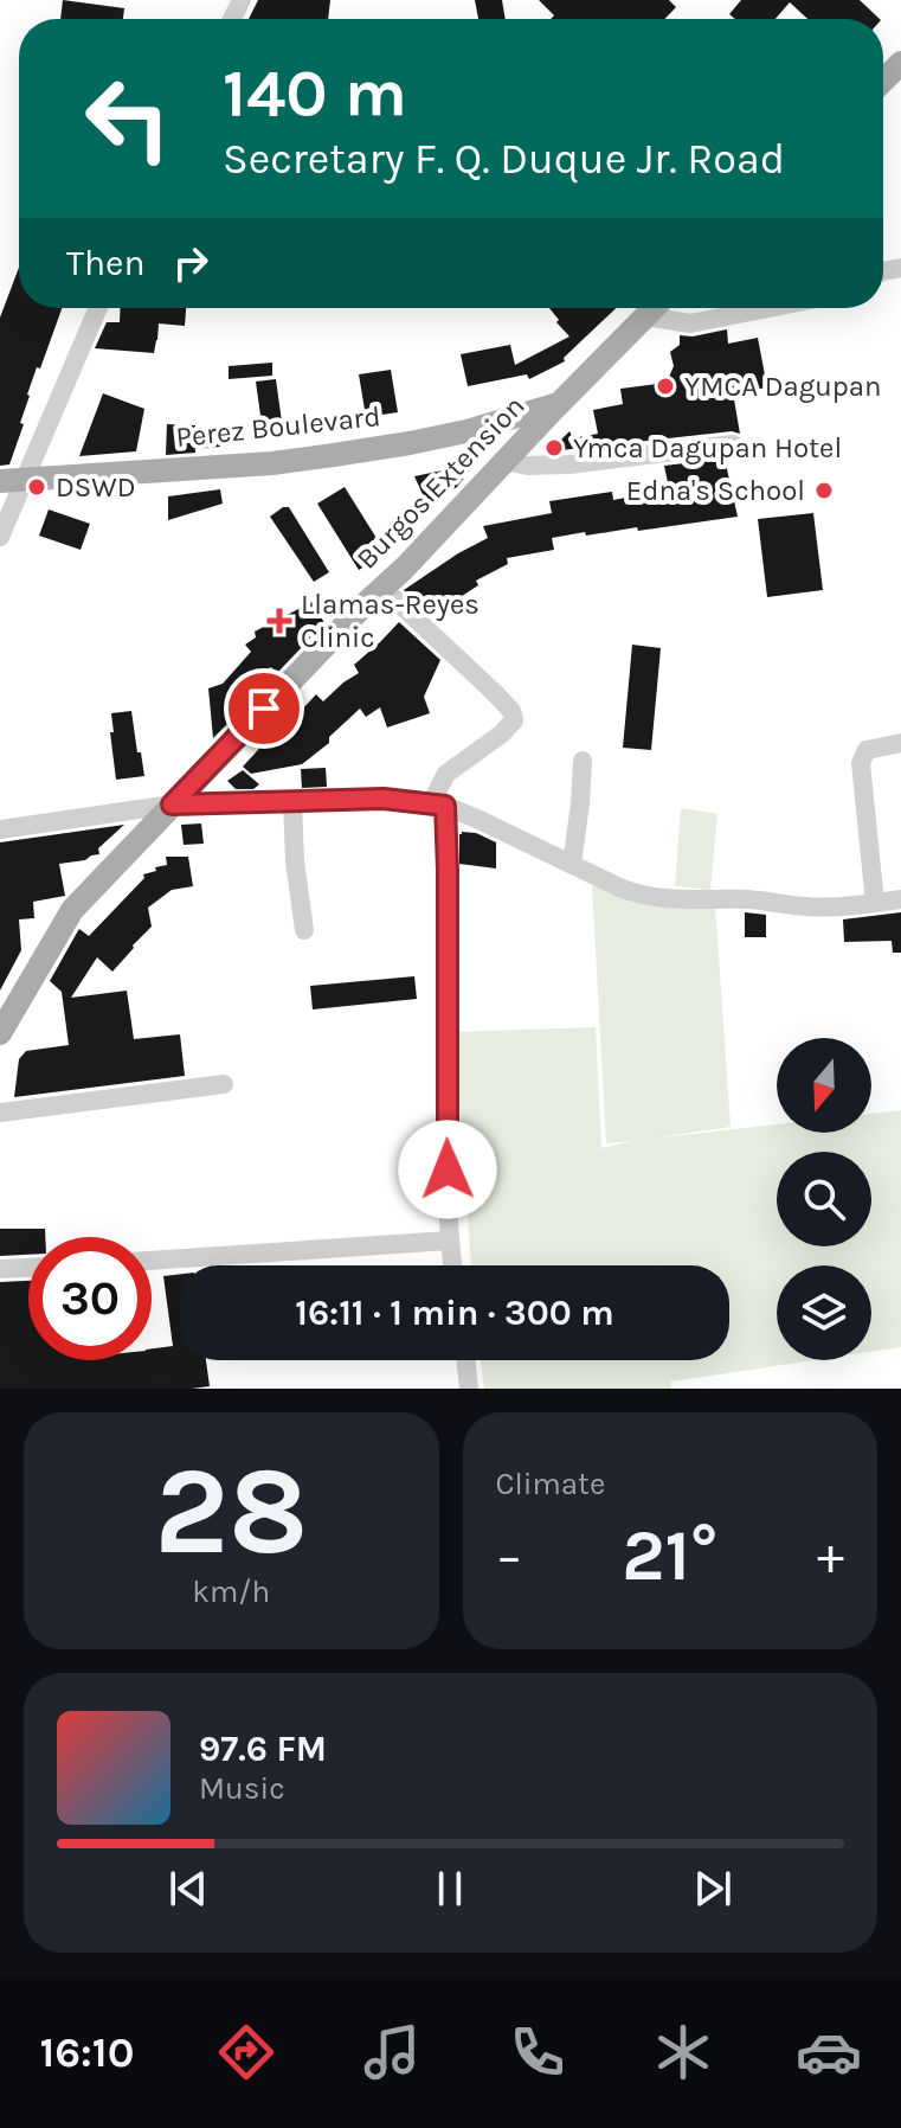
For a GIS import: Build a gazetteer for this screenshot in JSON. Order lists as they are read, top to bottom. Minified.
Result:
{"streets":{"main road":["Perez Boulevard","Burgos Extension"]},"crossings":[["Perez Boulevard","Burgos Extension"]],"places":{"other":["YMCA Dagupan","Ymca Dagupan Hotel","DSWD","Edna's School"],"health":["Llamas-Reyes Clinic"]},"north":"bottom","page":{"turn":["140 m","Secretary F. Q. Duque Jr. Road"],"then":"Then","limit":"30","trip":"16:11 · 1 min · 300 m","tile":[["28","km/h"],"Climate"],"heat":["−","21°","+"],"song":["97.6 FM","Music"],"tabs":"16:10"}}
